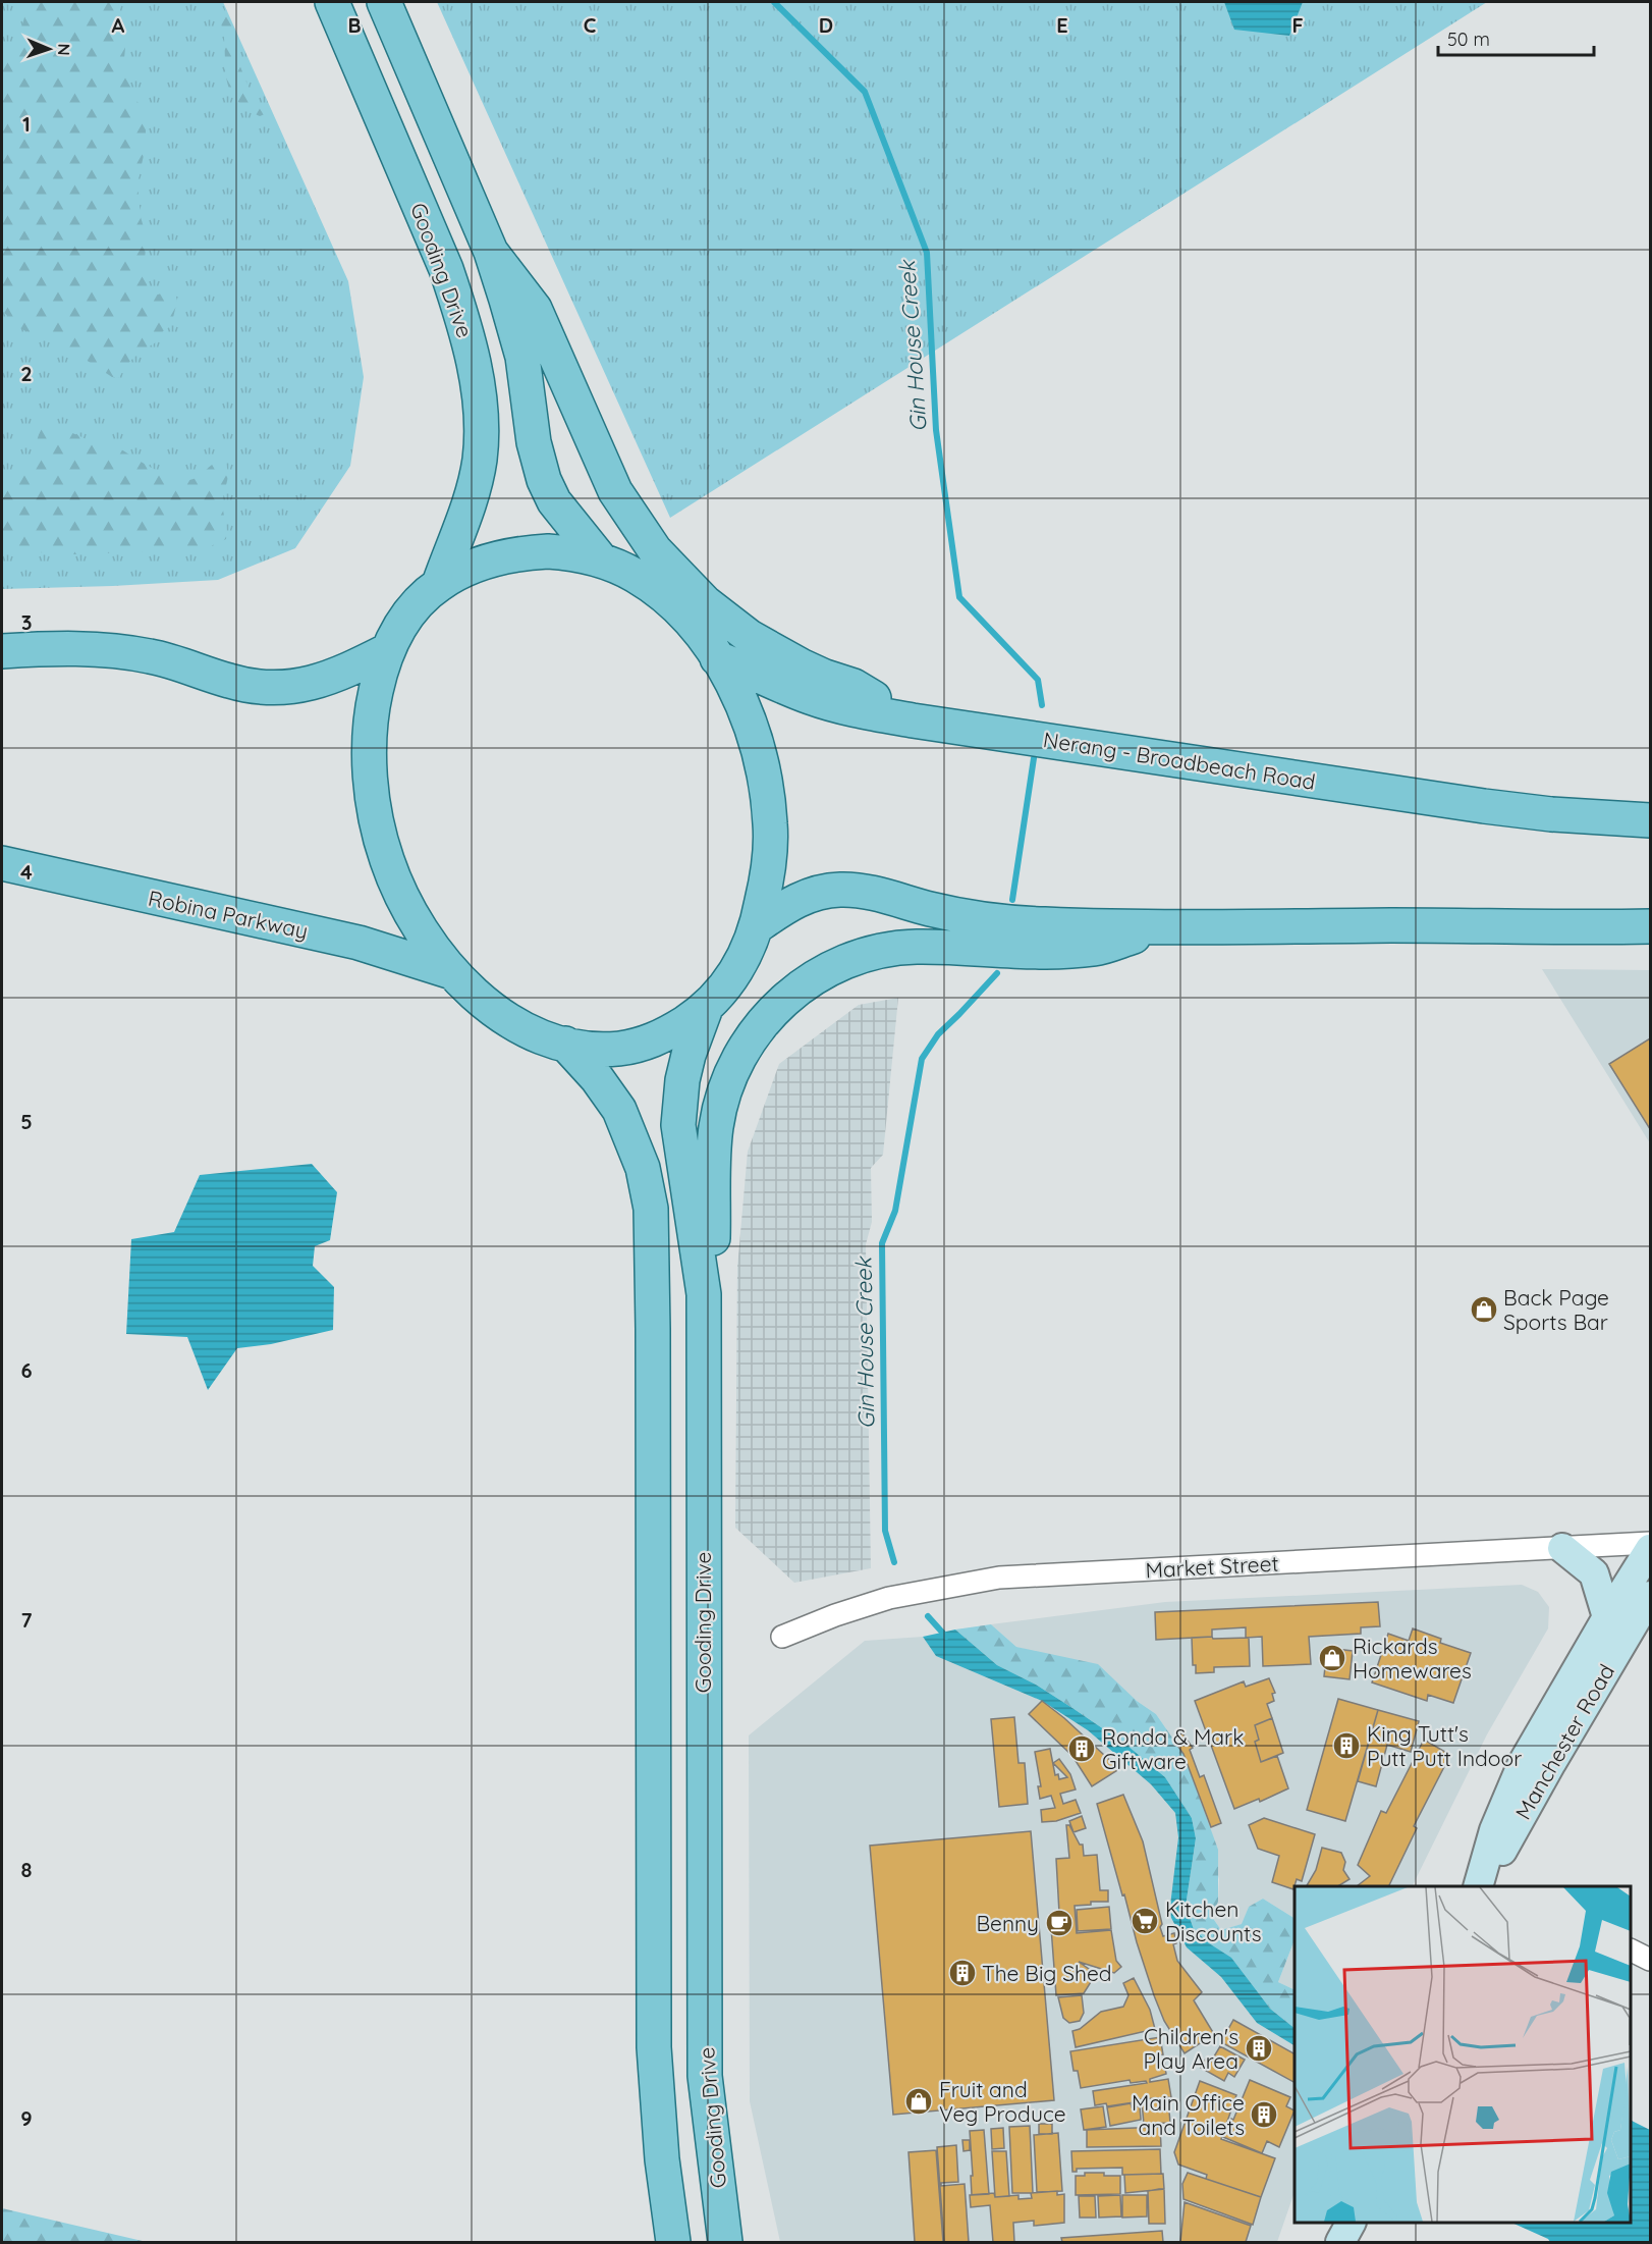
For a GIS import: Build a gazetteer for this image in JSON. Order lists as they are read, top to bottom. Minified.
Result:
{"streets":{"main road":["Gooding Drive","Nerang - Broadbeach Road","Robina Parkway"],"street":["Market Street","Manchester Road"]},"water":["Gin House Creek"],"places":{"shop":["Back Page Sports Bar","Rickards Homewares","Fruit and Veg Produce"],"building":["King Tutt's Putt Putt Indoor","Ronda & Mark Giftware","The Big Shed","Children's Play Area","Main Office and Toilets"],"supermarket":["Kitchen Discounts"],"cafe":["Benny"]},"scale_bar":"50 m","north":"right","grid":{"columns":["A","B","C","D","E","F"],"rows":["1","2","3","4","5","6","7","8","9"]}}
